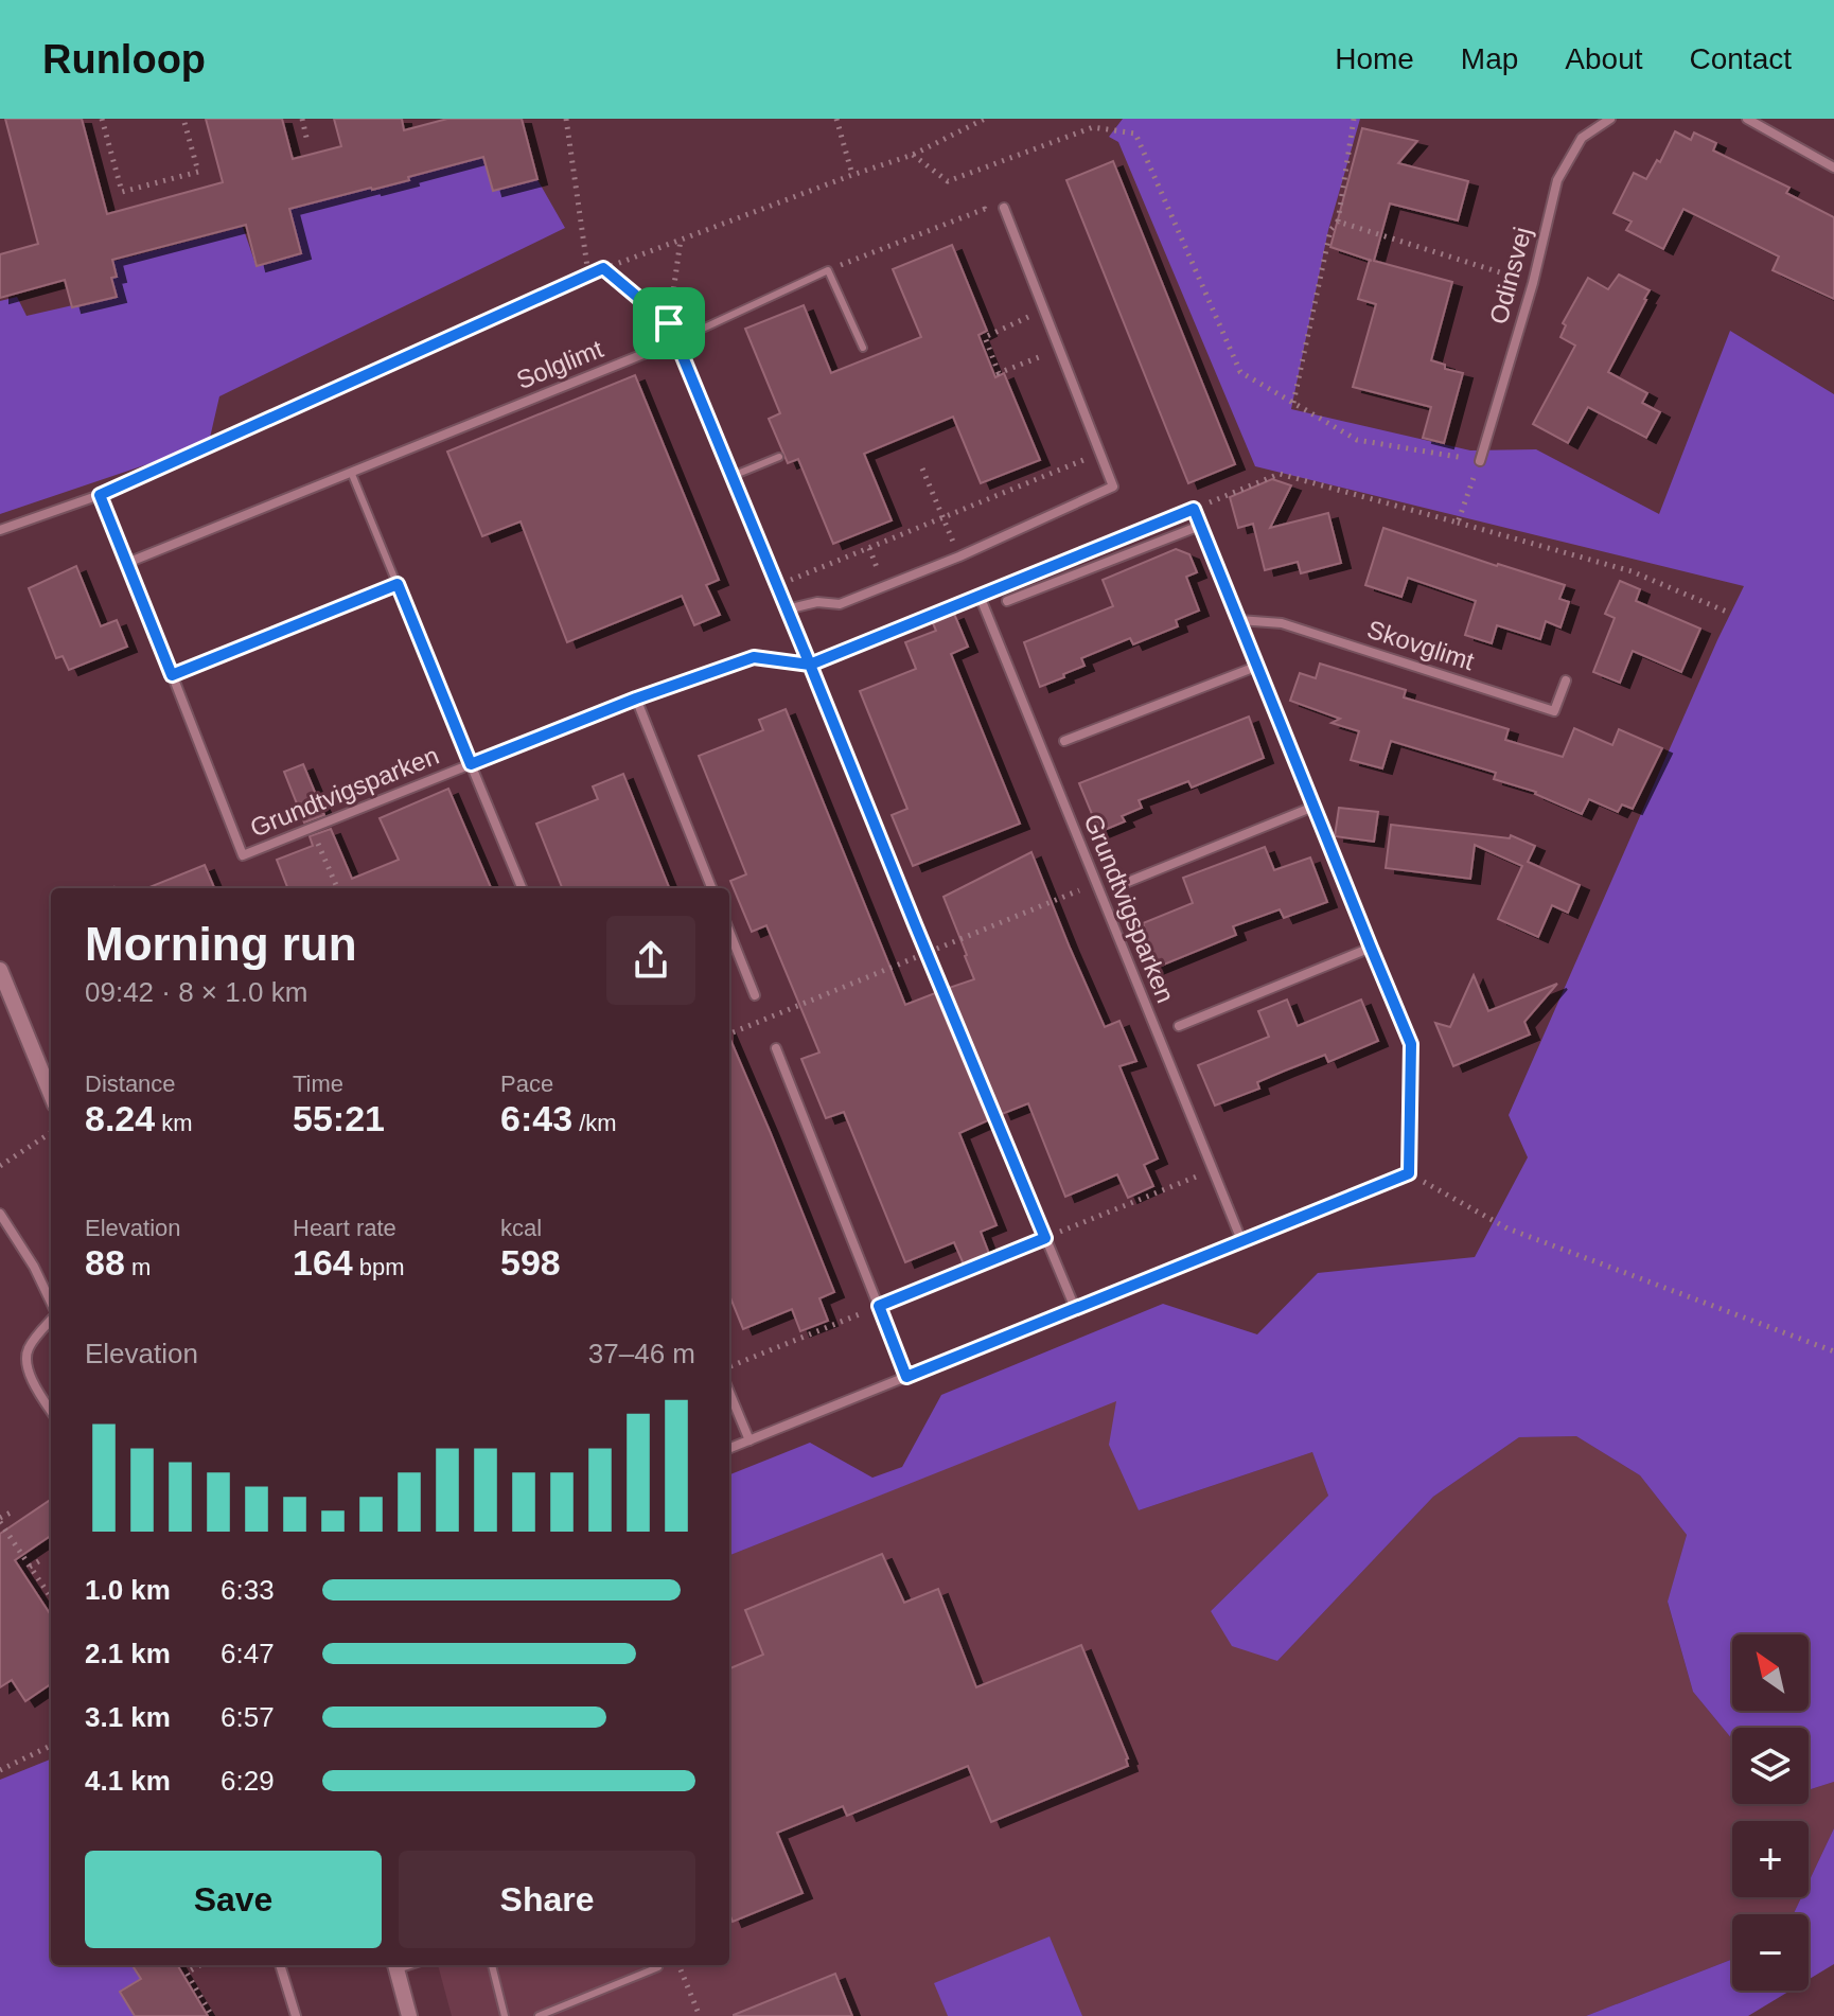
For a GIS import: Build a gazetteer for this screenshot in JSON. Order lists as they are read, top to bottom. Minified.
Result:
{"streets":{"street":["Odinsvej","Solglimt","Skovglimt","Grundtvigsparken"]},"crossings":[["Solglimt","Grundtvigsparken"]],"north":"top left","page":{"header":"Runloop","nav":["Home","Map","About","Contact"],"heading":["Morning run","09:42 · 8 × 1.0 km"],"stats":[["Distance","8.24 km"],["Time","55:21"],["Pace","6:43 /km"],["Elevation","88 m"],["Heart rate","164 bpm"],["kcal","598"]],"chart":["Elevation","37–46 m"],"list":[{"name":"1.0 km","note":"6:33"},{"name":"2.1 km","note":"6:47"},{"name":"3.1 km","note":"6:57"},{"name":"4.1 km","note":"6:29"}],"map_buttons":["+","−"],"buttons":["Save","Share"]}}
